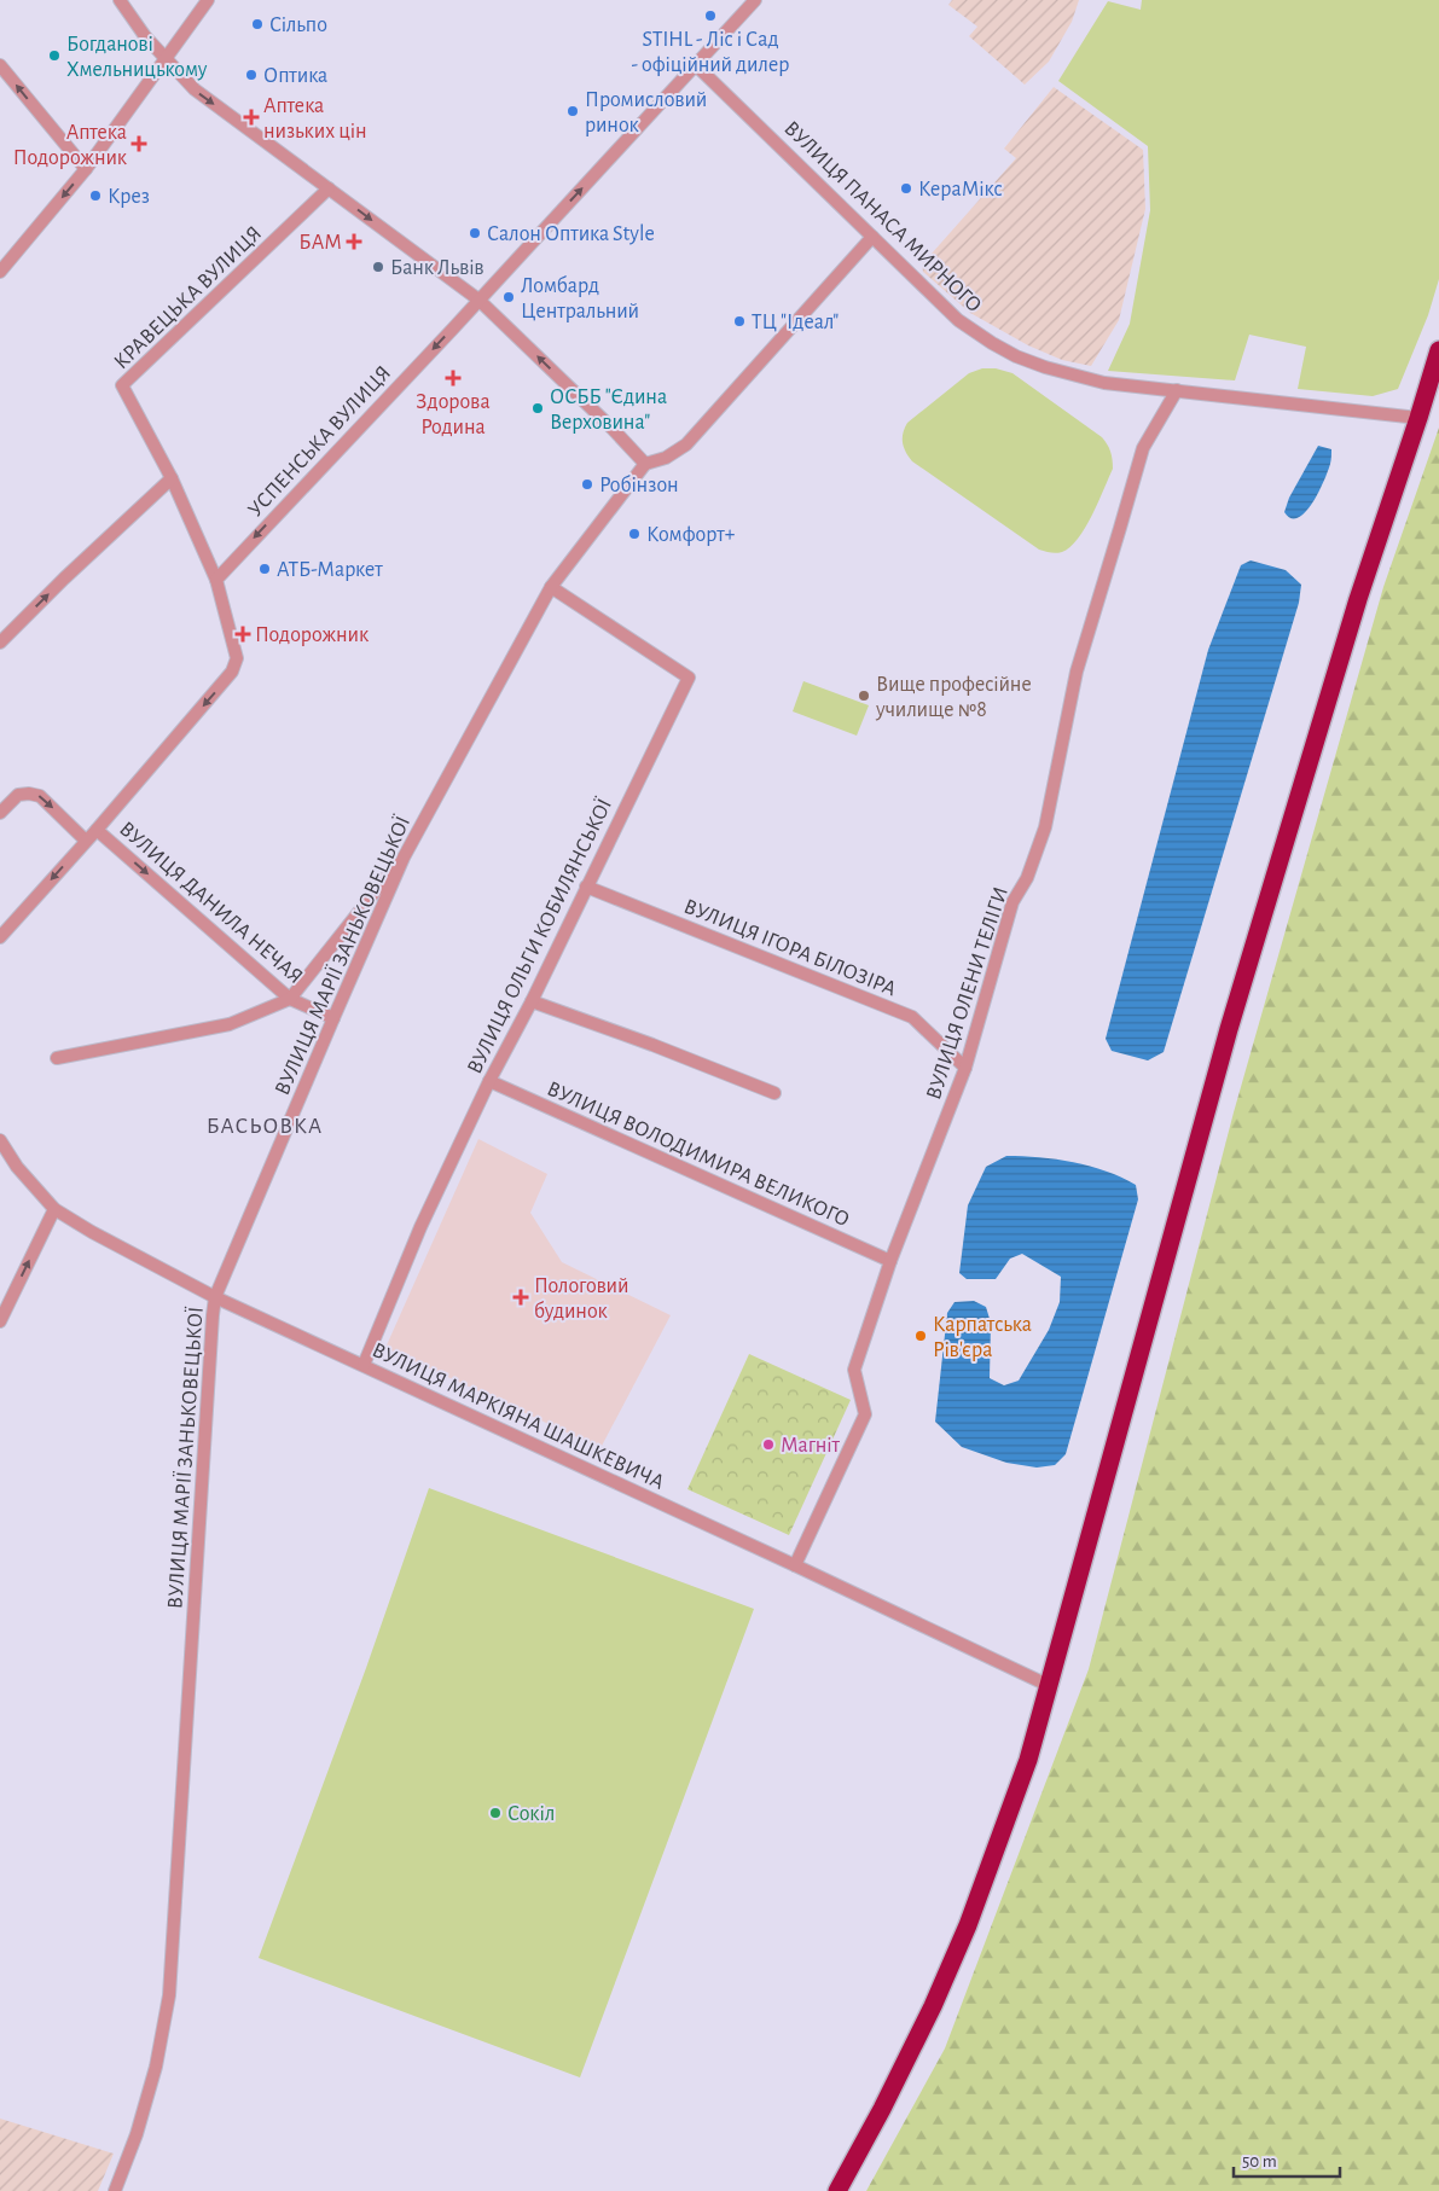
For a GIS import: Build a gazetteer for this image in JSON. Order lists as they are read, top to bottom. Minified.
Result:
{"streets":{"street":["ВУЛИЦЯ ПАНАСА МИРНОГО","КРАВЕЦЬКА ВУЛИЦЯ","УСПЕНСЬКА ВУЛИЦЯ","ВУЛИЦЯ ДАНИЛА НЕЧАЯ","ВУЛИЦЯ ОЛЬГИ КОБИЛЯНСЬКОЇ","ВУЛИЦЯ ІГОРА БІЛОЗІРА","ВУЛИЦЯ МАРІЇ ЗАНЬКОВЕЦЬКОЇ","ВУЛИЦЯ ОЛЕНИ ТЕЛІГИ","ВУЛИЦЯ ВОЛОДИМИРА ВЕЛИКОГО","ВУЛИЦЯ МАРКІЯНА ШАШКЕВИЧА"]},"crossings":[["ВУЛИЦЯ ПАНАСА МИРНОГО","УСПЕНСЬКА ВУЛИЦЯ"],["ВУЛИЦЯ ПАНАСА МИРНОГО","ВУЛИЦЯ ОЛЕНИ ТЕЛІГИ"],["КРАВЕЦЬКА ВУЛИЦЯ","УСПЕНСЬКА ВУЛИЦЯ"],["ВУЛИЦЯ ДАНИЛА НЕЧАЯ","ВУЛИЦЯ МАРІЇ ЗАНЬКОВЕЦЬКОЇ"],["ВУЛИЦЯ ОЛЬГИ КОБИЛЯНСЬКОЇ","ВУЛИЦЯ ІГОРА БІЛОЗІРА"],["ВУЛИЦЯ ОЛЬГИ КОБИЛЯНСЬКОЇ","ВУЛИЦЯ МАРІЇ ЗАНЬКОВЕЦЬКОЇ"],["ВУЛИЦЯ ОЛЬГИ КОБИЛЯНСЬКОЇ","ВУЛИЦЯ ВОЛОДИМИРА ВЕЛИКОГО"],["ВУЛИЦЯ ОЛЬГИ КОБИЛЯНСЬКОЇ","ВУЛИЦЯ МАРКІЯНА ШАШКЕВИЧА"],["ВУЛИЦЯ ІГОРА БІЛОЗІРА","ВУЛИЦЯ ОЛЕНИ ТЕЛІГИ"],["ВУЛИЦЯ МАРІЇ ЗАНЬКОВЕЦЬКОЇ","ВУЛИЦЯ МАРКІЯНА ШАШКЕВИЧА"],["ВУЛИЦЯ ОЛЕНИ ТЕЛІГИ","ВУЛИЦЯ ВОЛОДИМИРА ВЕЛИКОГО"],["ВУЛИЦЯ ОЛЕНИ ТЕЛІГИ","ВУЛИЦЯ МАРКІЯНА ШАШКЕВИЧА"]],"one_way":["ВУЛИЦЯ ДАНИЛА НЕЧАЯ"],"districts":["БАСЬОВКА"],"places":{"other":["STIHL - Ліс і Сад - офіційний дилер","Сільпо","Богданові Хмельницькому","Оптика","Промисловий ринок","КераМікс","Крез","Салон Оптика Style","Банк Львів","Ломбард Центральний","ТЦ \"Ідеал\"","ОСББ \"Єдина Верховина\"","Робінзон","Комфорт+","АТБ-Маркет","Вище професійне училище №8","Карпатська Рів'єра","Магніт","Сокіл"],"health":["Аптека низьких цін","Аптека Подорожник","БАМ","Здорова Родина","Подорожник","Пологовий будинок"]},"scale_bar":"50 m"}
